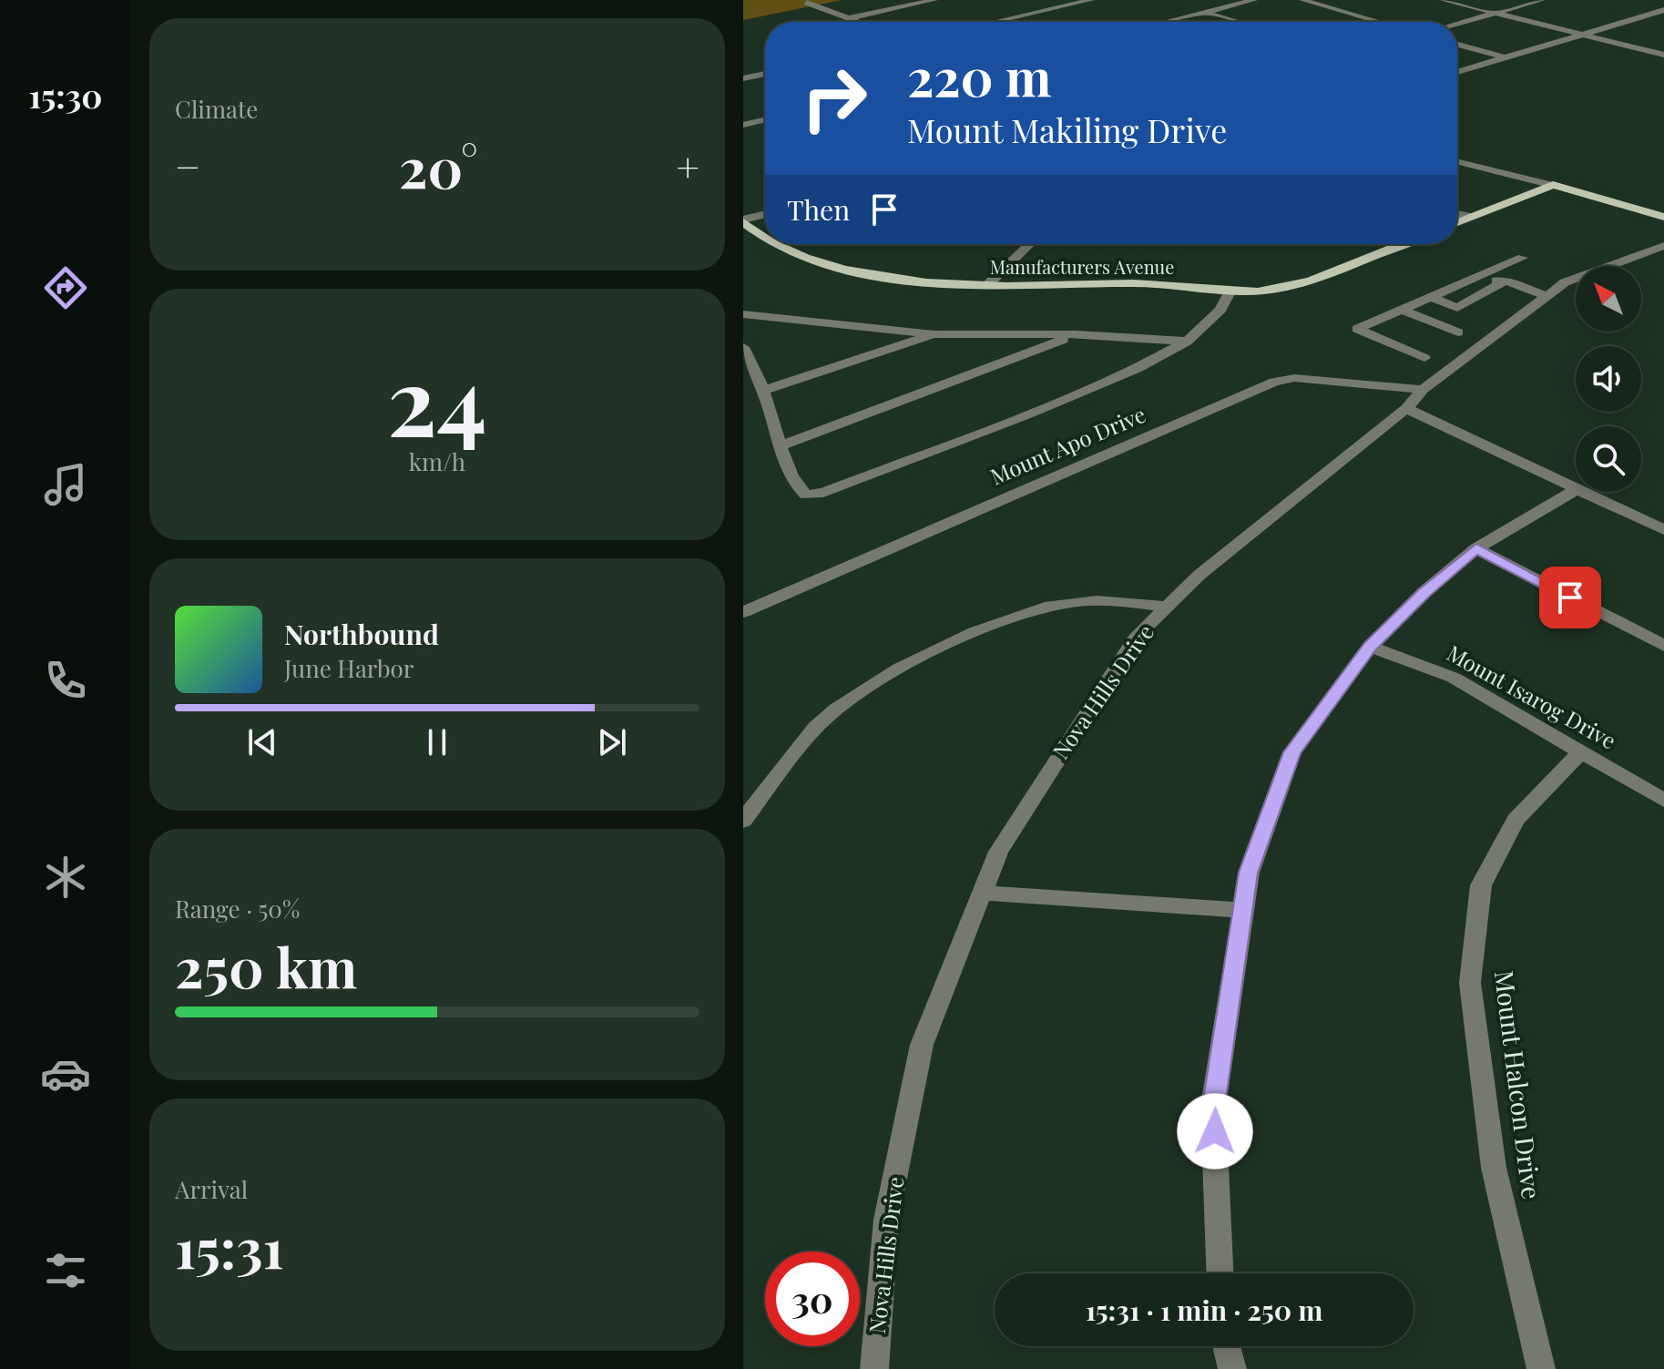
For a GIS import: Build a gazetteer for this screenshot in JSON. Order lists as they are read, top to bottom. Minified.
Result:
{"streets":{"main road":["Manufacturers Avenue"],"street":["Mount Apo Drive","Nova Hills Drive","Mount Isarog Drive","Mount Halcon Drive"]},"crossings":[["Mount Apo Drive","Nova Hills Drive"],["Mount Isarog Drive","Mount Halcon Drive"]],"north":"top left","page":{"tabs":"15:30","tile":["Climate",["24","km/h"],["Range · 50%","250 km"],["Arrival","15:31"]],"turn":["220 m","Mount Makiling Drive"],"heat":["−","20°","+"],"then":"Then","song":["Northbound","June Harbor"],"limit":"30","trip":"15:31 · 1 min · 250 m"}}
